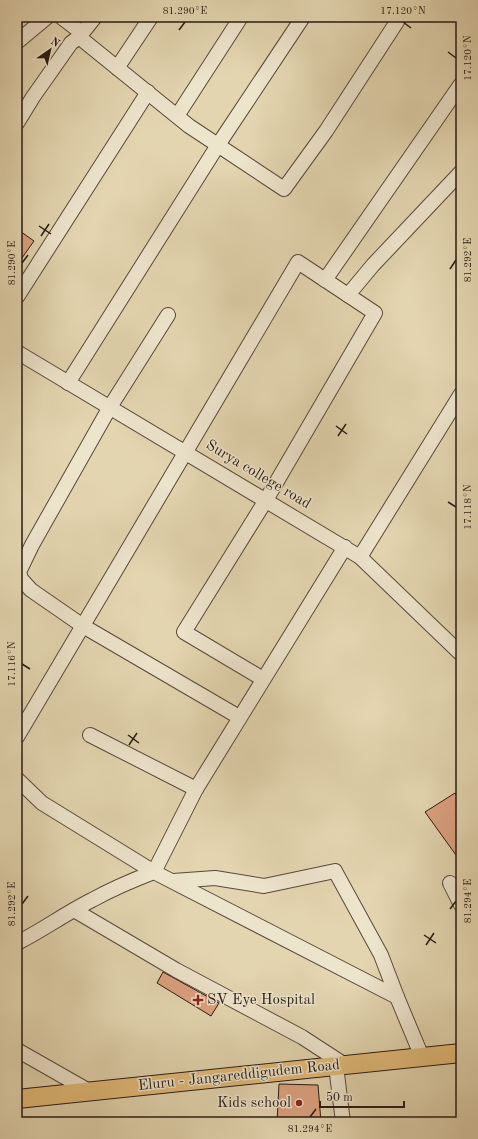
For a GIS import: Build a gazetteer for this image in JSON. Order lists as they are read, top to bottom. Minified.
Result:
{"streets":{"main road":["Eluru - Jangareddigudem Road"],"street":["Surya college road"]},"places":{"health":["SV Eye Hospital"],"other":["Kids school"]},"scale_bar":"50 m","north":"top right","coordinates":["81.290°E","17.120°N","81.292°E","17.118°N","17.116°N","81.294°E"]}
